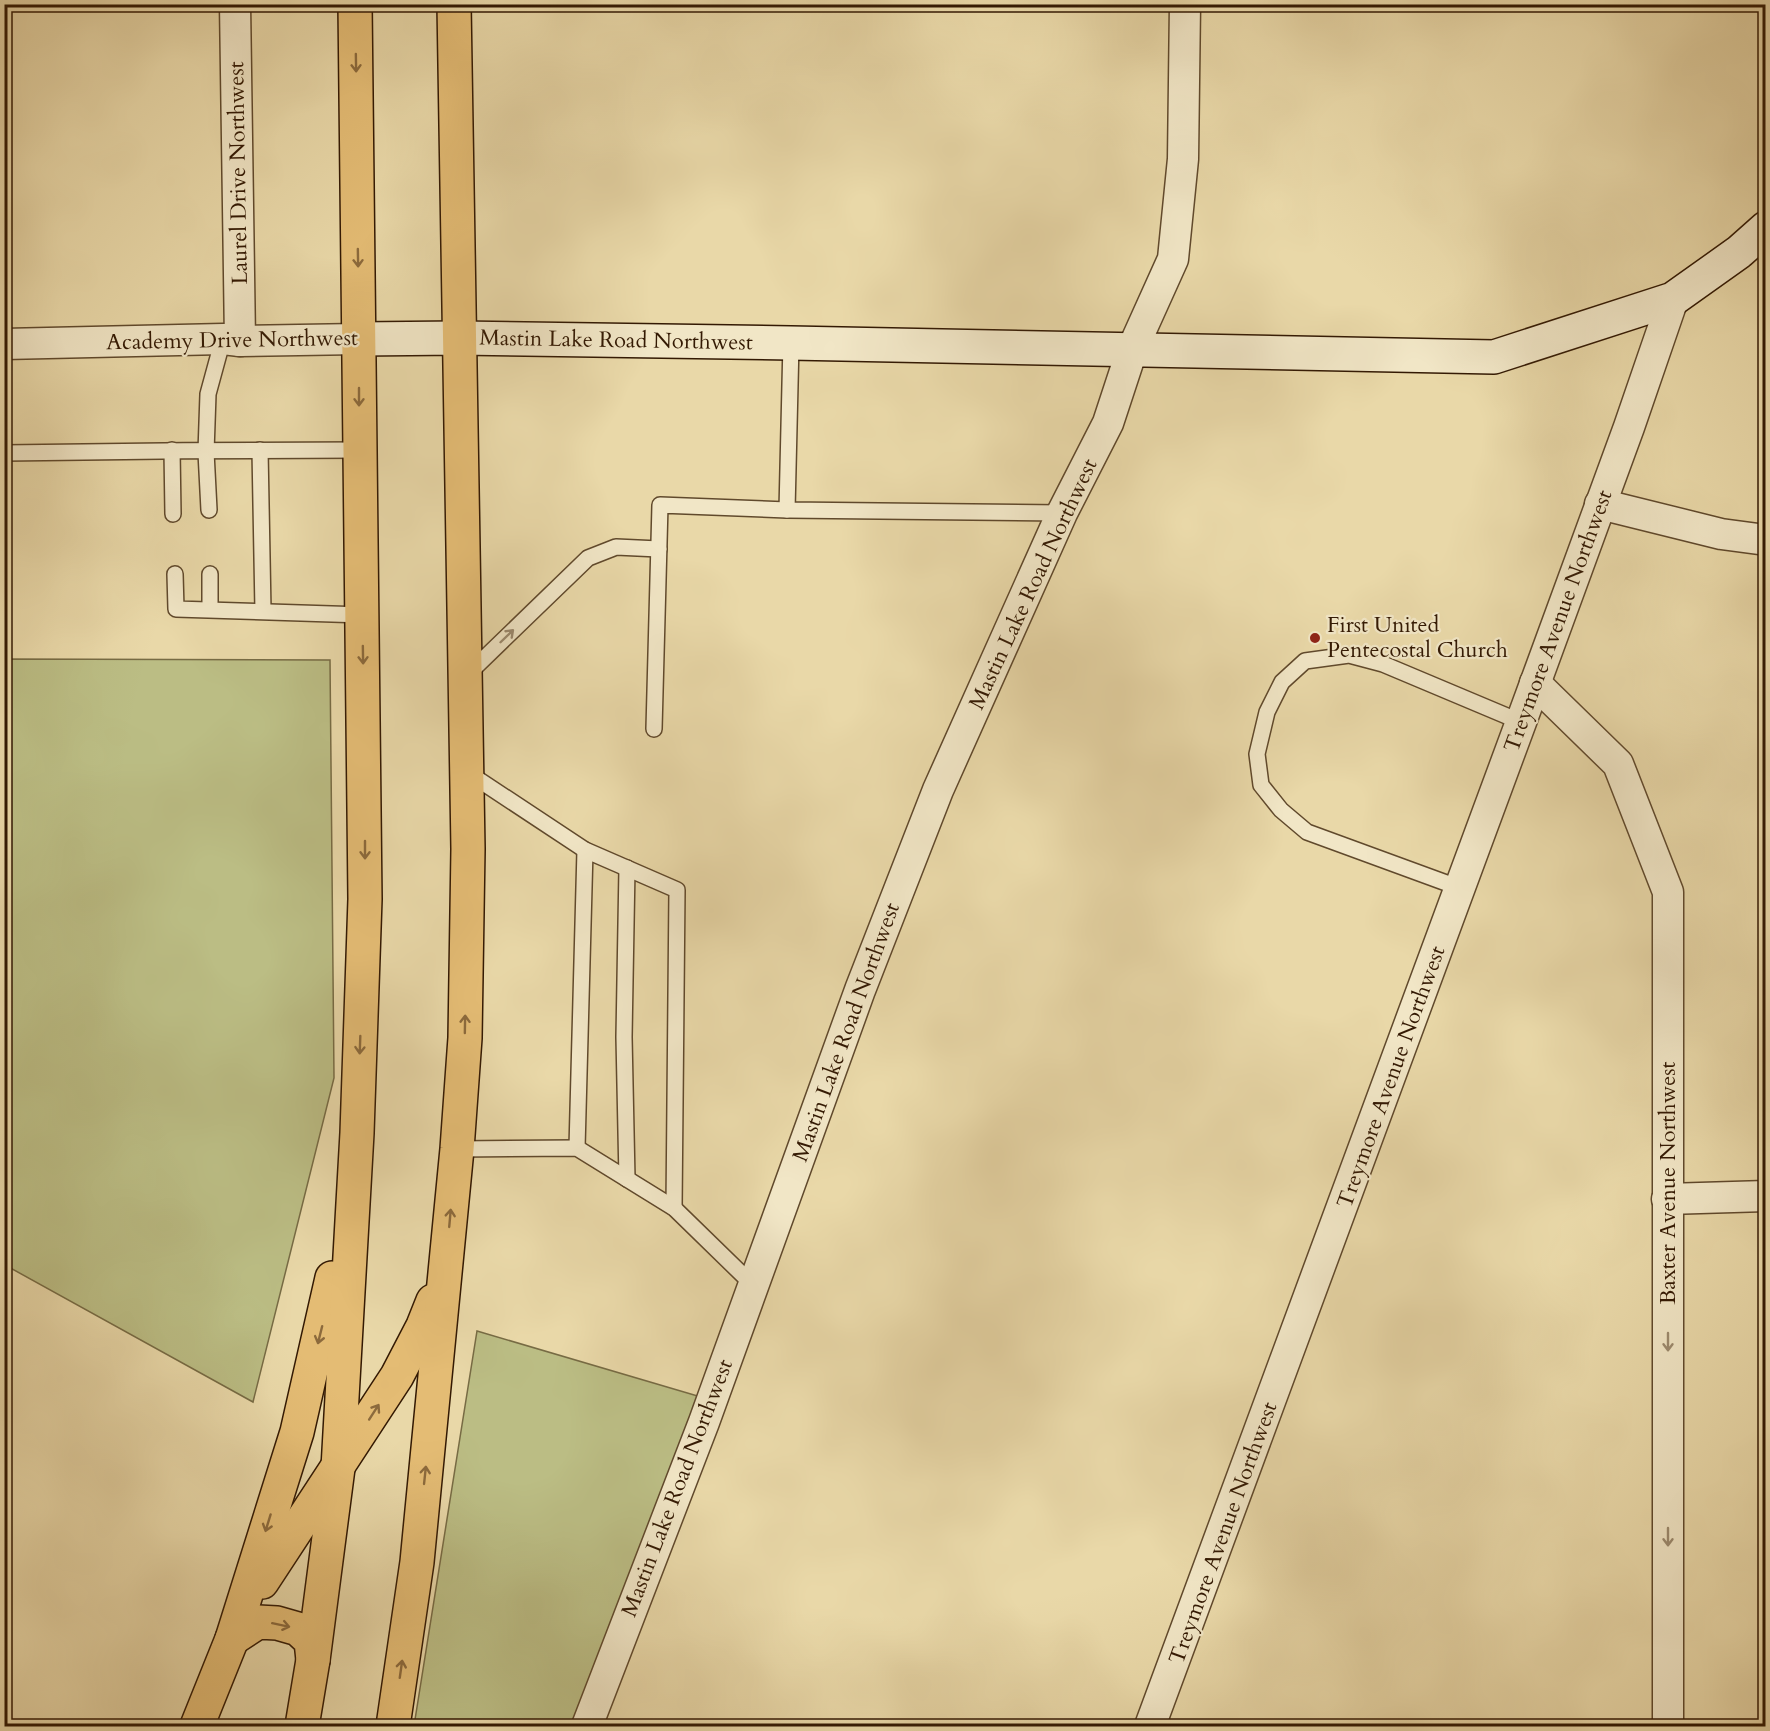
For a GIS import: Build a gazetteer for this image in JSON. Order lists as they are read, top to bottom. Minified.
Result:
{"streets":{"street":["Laurel Drive Northwest","Academy Drive Northwest","Mastin Lake Road Northwest","Treymore Avenue Northwest","Baxter Avenue Northwest"]},"crossings":[["Laurel Drive Northwest","Academy Drive Northwest"],["Academy Drive Northwest","Mastin Lake Road Northwest"],["Mastin Lake Road Northwest","Treymore Avenue Northwest"],["Treymore Avenue Northwest","Baxter Avenue Northwest"]],"one_way":["Baxter Avenue Northwest"],"places":["First United Pentecostal Church"]}
